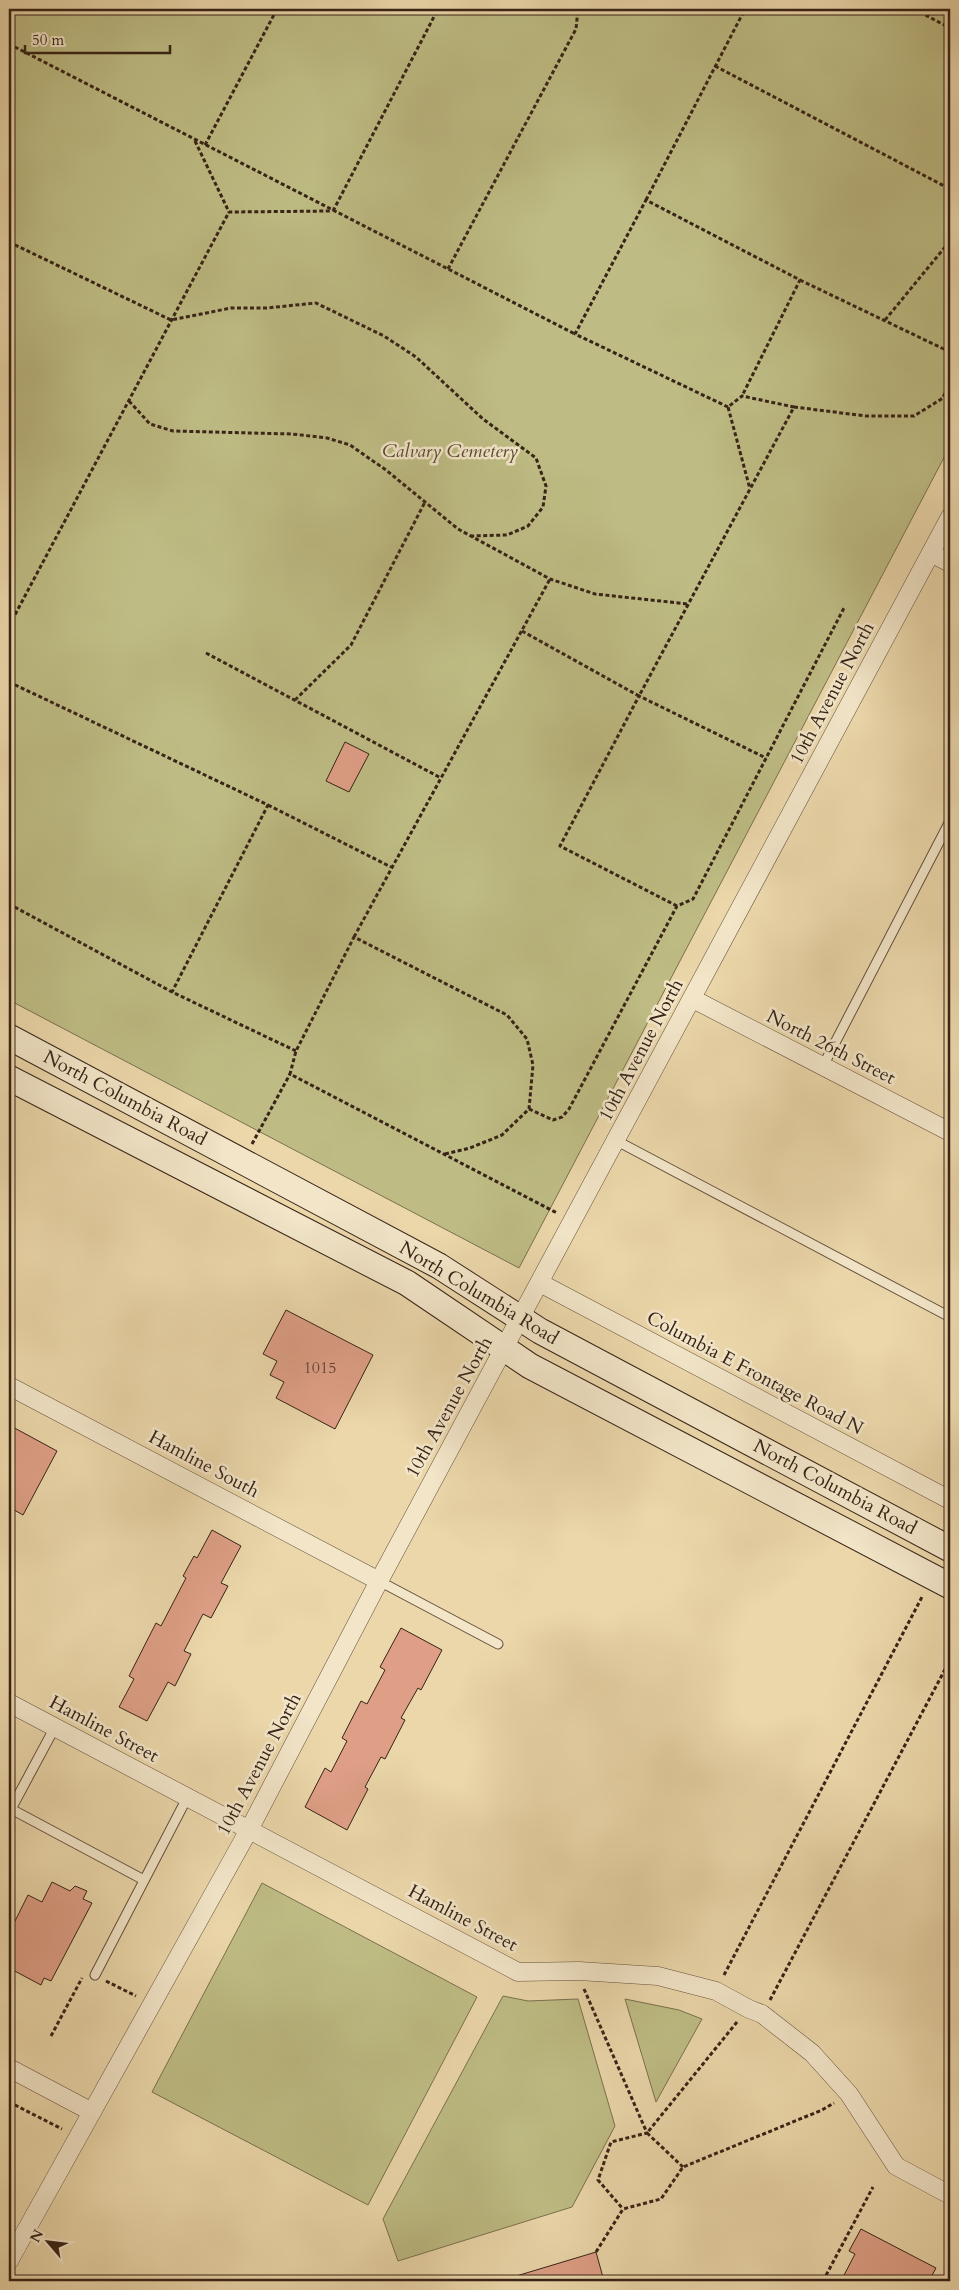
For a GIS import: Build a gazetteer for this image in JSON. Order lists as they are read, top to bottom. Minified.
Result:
{"streets":{"main road":["North Columbia Road"],"street":["10th Avenue North","North 26th Street","Columbia E Frontage Road N","Hamline South","Hamline Street"]},"crossings":[["10th Avenue North","North 26th Street"],["10th Avenue North","North Columbia Road"],["10th Avenue North","Columbia E Frontage Road N"],["10th Avenue North","Hamline South"],["10th Avenue North","Hamline Street"]],"parks":["Calvary Cemetery"],"house_numbers":["1015"],"scale_bar":"50 m","north":"top left"}
